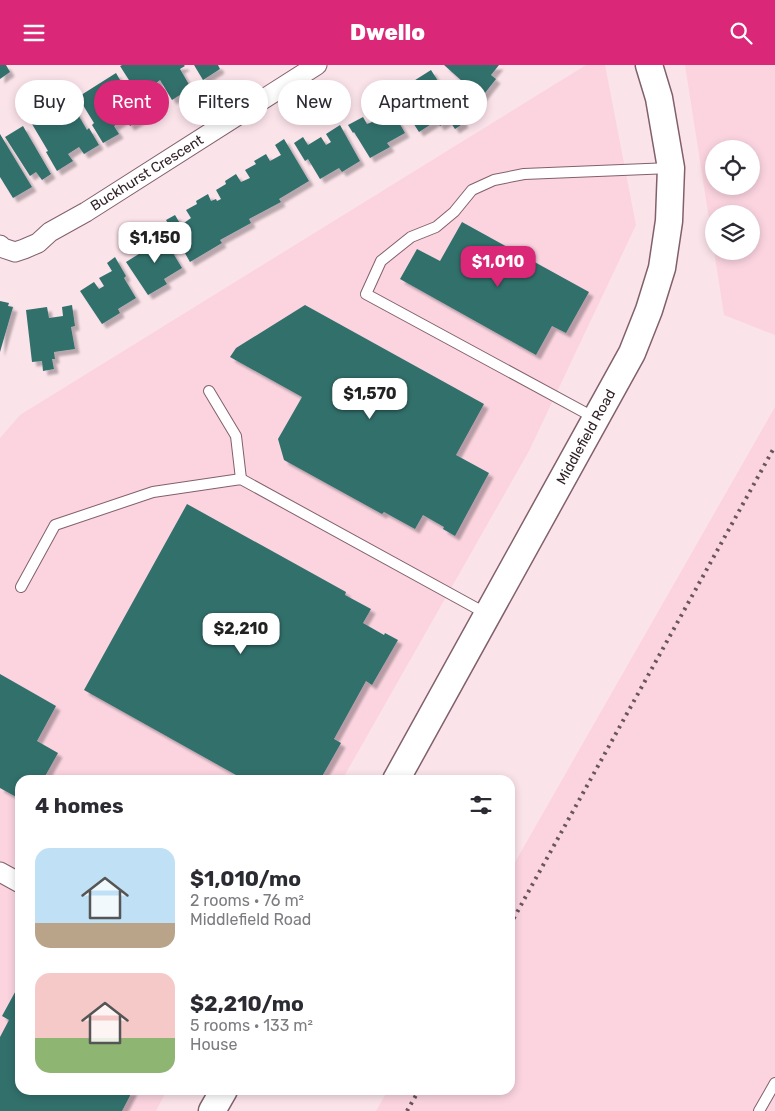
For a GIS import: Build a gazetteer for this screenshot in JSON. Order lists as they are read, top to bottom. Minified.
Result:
{"streets":{"main road":["Middlefield Road"],"street":["Buckhurst Crescent"]},"page":{"header":"Dwello","chip":["Buy","Rent","Filters","New","Apartment"],"price":["$1,150","$1,010","$1,570","$2,210"],"heading":"4 homes","list":[{"name":"$1,010/mo","note":"2 rooms · 76 m² · Middlefield Road"},{"name":"$2,210/mo","note":"5 rooms · 133 m² · House"}]}}
